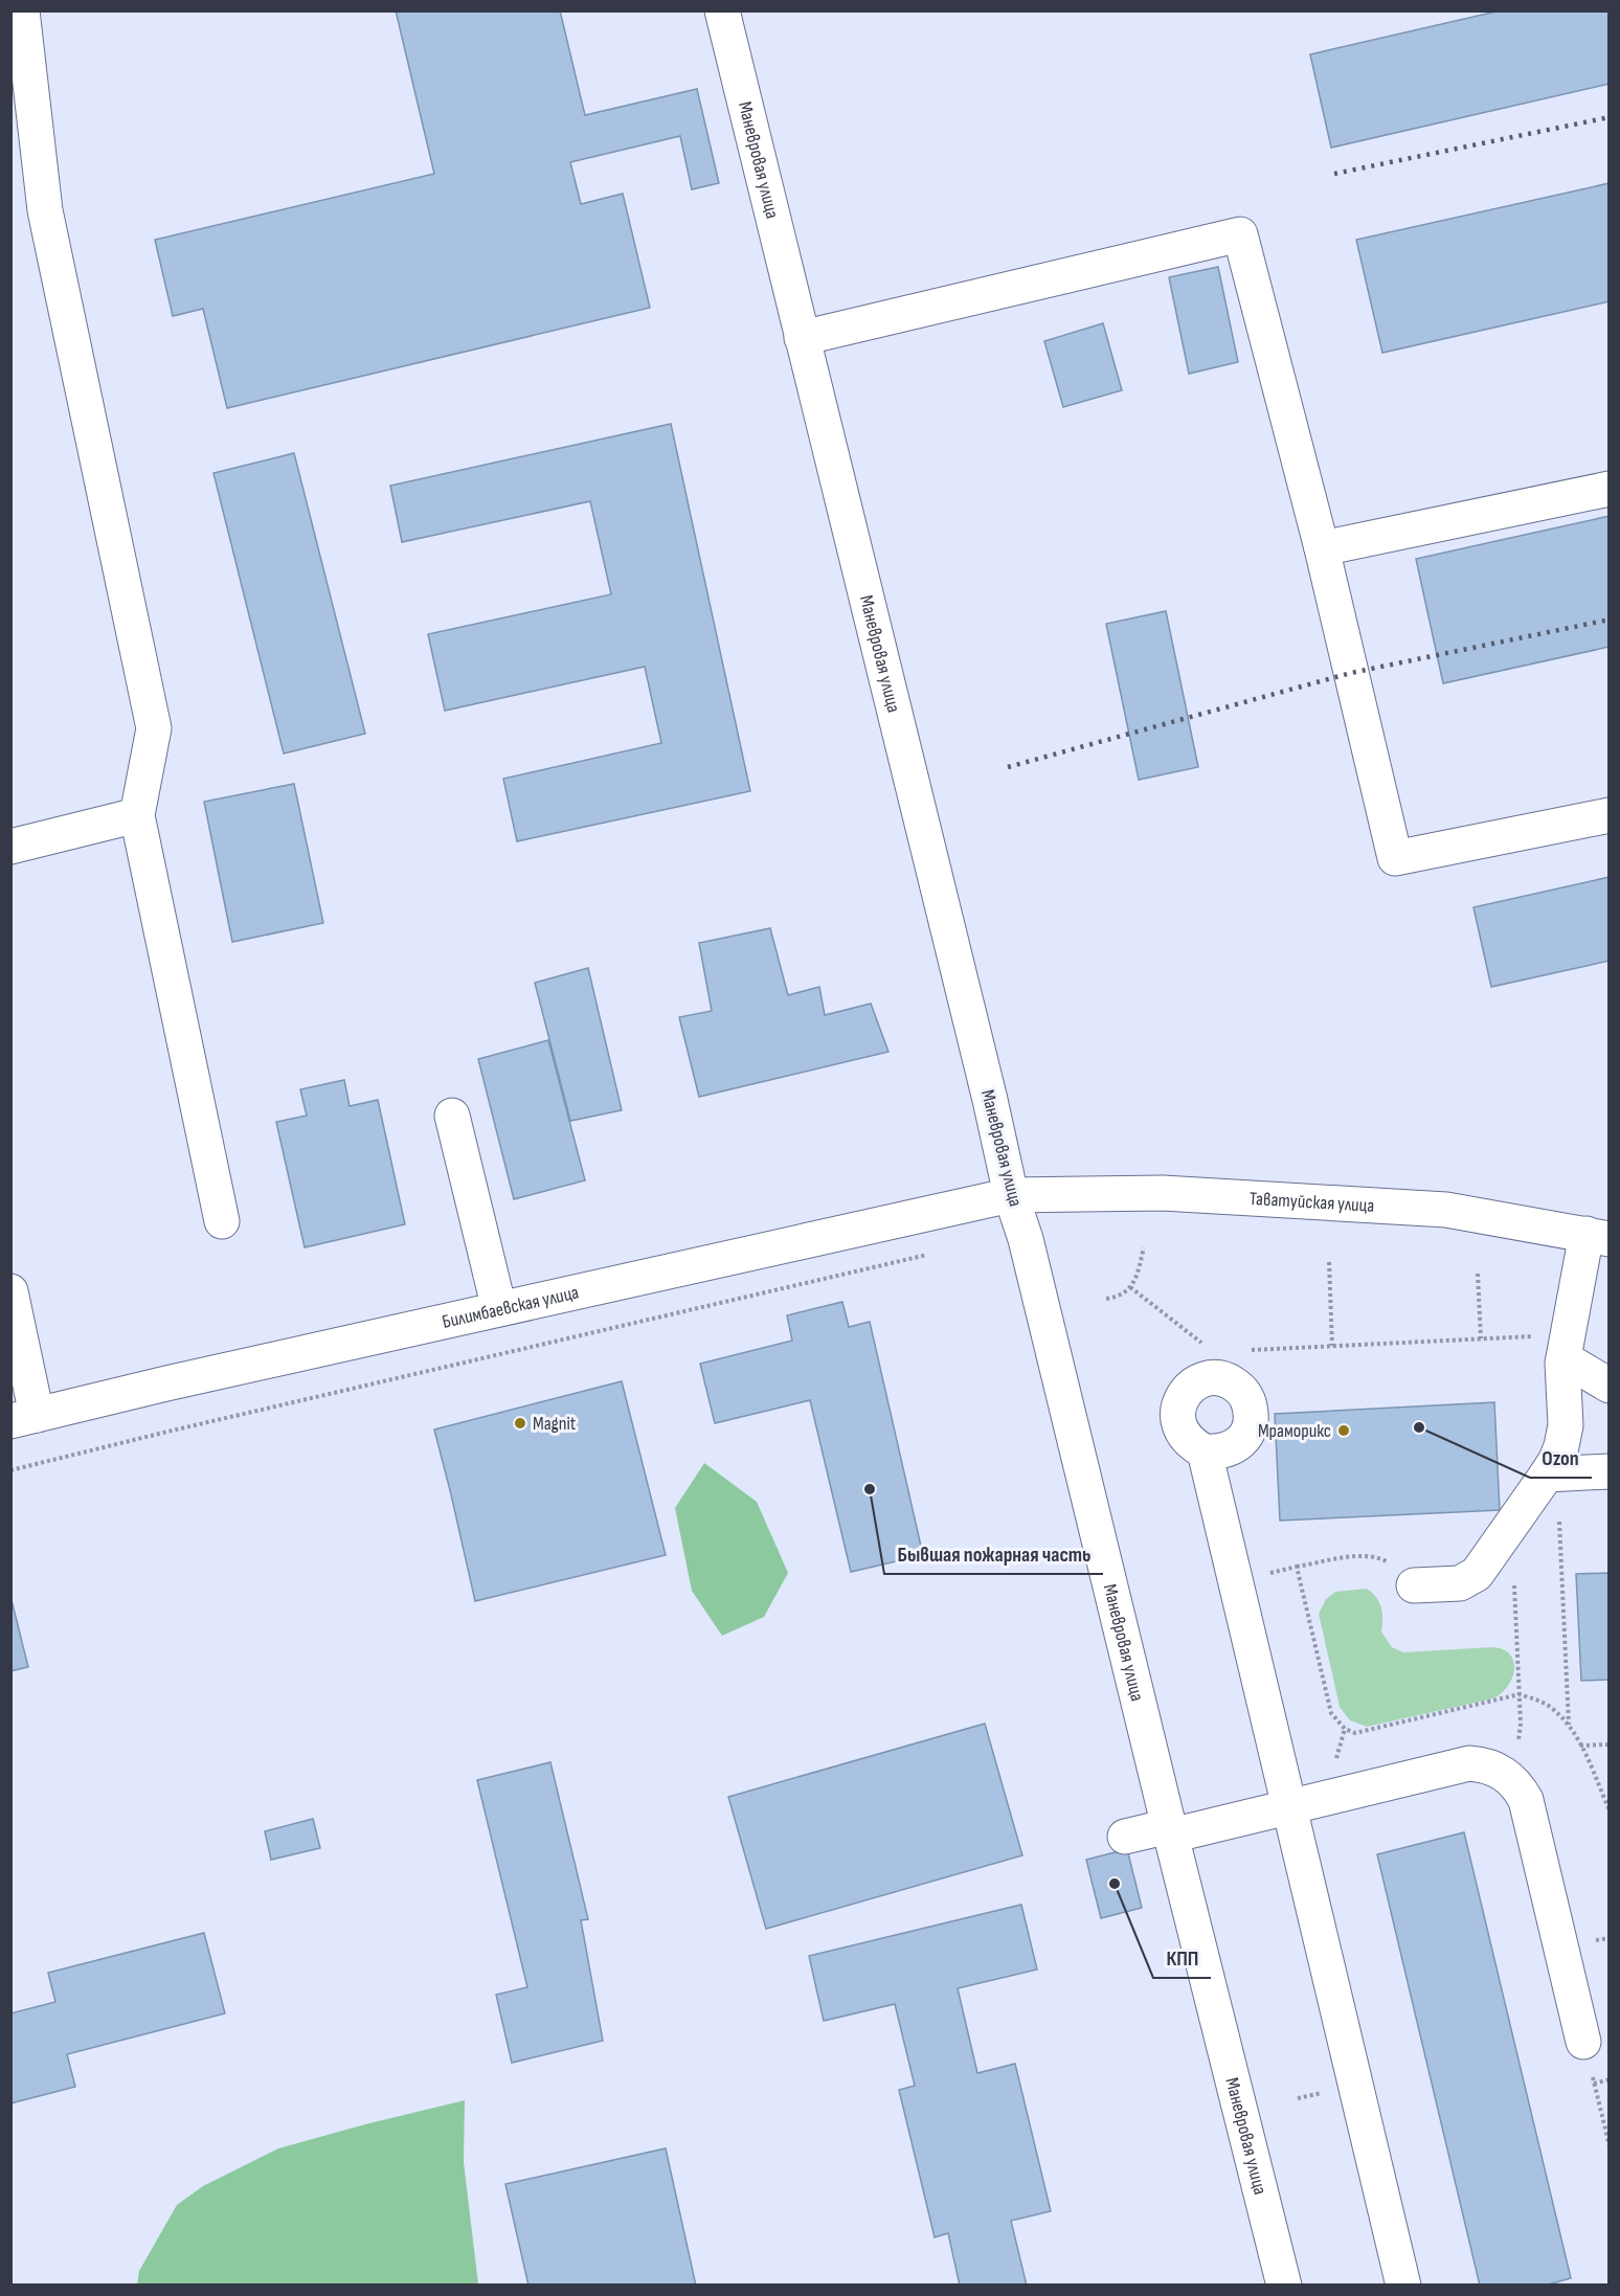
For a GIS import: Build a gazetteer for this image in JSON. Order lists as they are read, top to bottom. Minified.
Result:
{"streets":{"main road":["Маневровая улица","Таватуйская улица","Билимбаевская улица"]},"crossings":[["Маневровая улица","Таватуйская улица"],["Маневровая улица","Билимбаевская улица"],["Таватуйская улица","Билимбаевская улица"]],"places":["Magnit","Ozon","Мраморикс","Бывшая пожарная часть","КПП"]}
